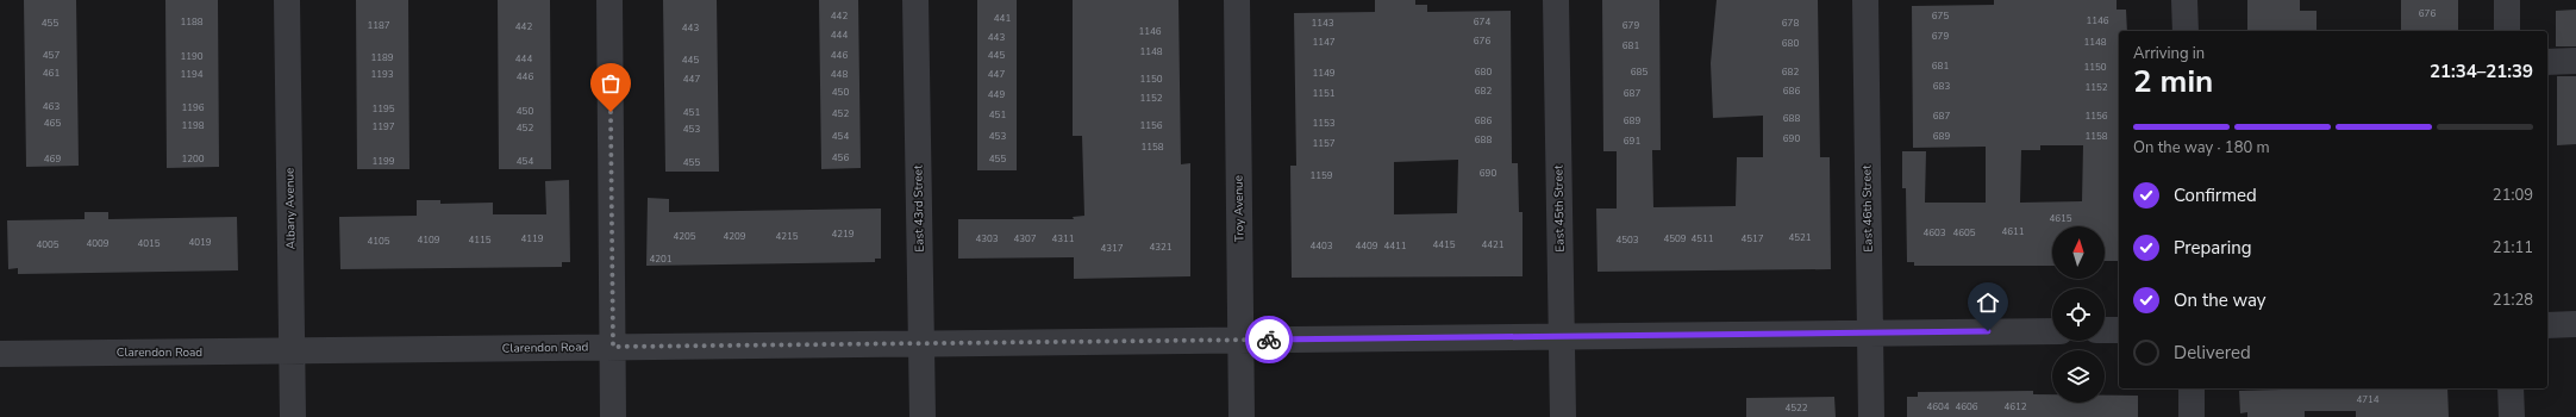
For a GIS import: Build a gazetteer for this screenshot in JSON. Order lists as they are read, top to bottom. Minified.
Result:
{"streets":{"street":["Albany Avenue","East 43rd Street","Troy Avenue","East 45th Street","East 46th Street","Clarendon Road"]},"crossings":[["Albany Avenue","Clarendon Road"],["East 43rd Street","Clarendon Road"],["Troy Avenue","Clarendon Road"],["East 45th Street","Clarendon Road"],["East 46th Street","Clarendon Road"]],"house_numbers":["676","442","675","441","1146","1188","674","455","1143","678","1187","679","442","443","1146","444","679","443","676","1147","1148","680","681","1148","457","446","445","1190","1189","444","445","681","1150","680","685","682","461","1149","1194","1193","448","447","446","447","1150","683","1152","682","686","450","1151","687","449","1152","463","1196","1195","450","451","452","451","687","1156","688","686","689","465","1153","1198","1156","1197","452","453","454","453","689","1158","690","688","691","1157","1158","456","469","1200","455","1199","454","455","690","1159","4615","4611","4603","4605","4219","4205","4209","4215","4521","4119","4303","4307","4311","4509","4511","4517","4109","4115","4503","4105","4019","4009","4015","4005","4415","4421","4403","4409","4411","4321","4317","4201","4714","4604","4606","4612","4522"],"north":"top","page":{"heading":["2 min","Arriving in","21:34–21:39"],"bar":"On the way · 180 m","list":[["Confirmed","21:09"],["Preparing","21:11"],["On the way","21:28"],"Delivered"]}}
